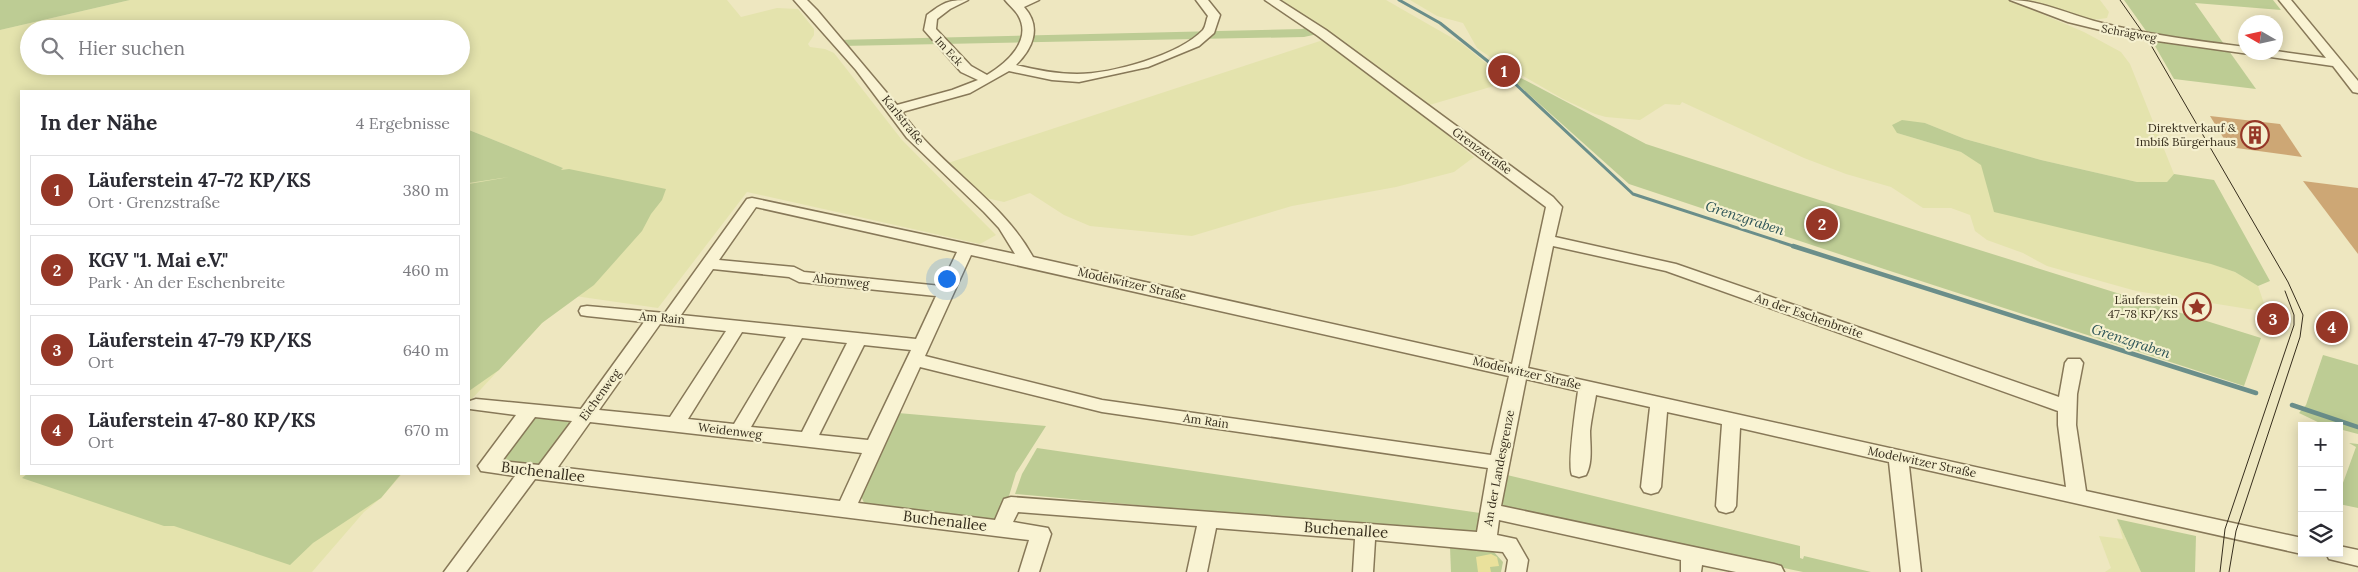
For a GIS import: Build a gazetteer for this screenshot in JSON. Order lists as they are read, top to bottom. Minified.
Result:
{"streets":{"street":["Schrägweg","Im Eck","Karlstraße","Grenzstraße","Ahornweg","Modelwitzer Straße","An der Eschenbreite","Am Rain","Eichenweg","Weidenweg","An der Landesgrenze","Buchenallee"]},"crossings":[["Karlstraße","Modelwitzer Straße"],["Grenzstraße","Modelwitzer Straße"],["Grenzstraße","An der Eschenbreite"],["Grenzstraße","An der Landesgrenze"],["Ahornweg","Eichenweg"],["Modelwitzer Straße","Eichenweg"],["Modelwitzer Straße","An der Landesgrenze"],["Am Rain","Eichenweg"],["Am Rain","An der Landesgrenze"],["Eichenweg","Weidenweg"],["Eichenweg","Buchenallee"],["An der Landesgrenze","Buchenallee"]],"water":["Grenzgraben"],"places":{"building":["Direktverkauf & Imbiß Bürgerhaus"],"place":["Läuferstein 47-78 KP/KS"]},"north":"left","page":{"search":"Hier suchen","pins":["1","2","3","4"],"heading":["In der Nähe","4 Ergebnisse"],"list":[{"mark":"1","name":"Läuferstein 47-72 KP/KS","note":"Ort · Grenzstraße","value":"380 m"},{"mark":"2","name":"KGV \"1. Mai e.V.\"","note":"Park · An der Eschenbreite","value":"460 m"},{"mark":"3","name":"Läuferstein 47-79 KP/KS","note":"Ort","value":"640 m"},{"mark":"4","name":"Läuferstein 47-80 KP/KS","note":"Ort","value":"670 m"}],"map_buttons":["+","−"]}}
